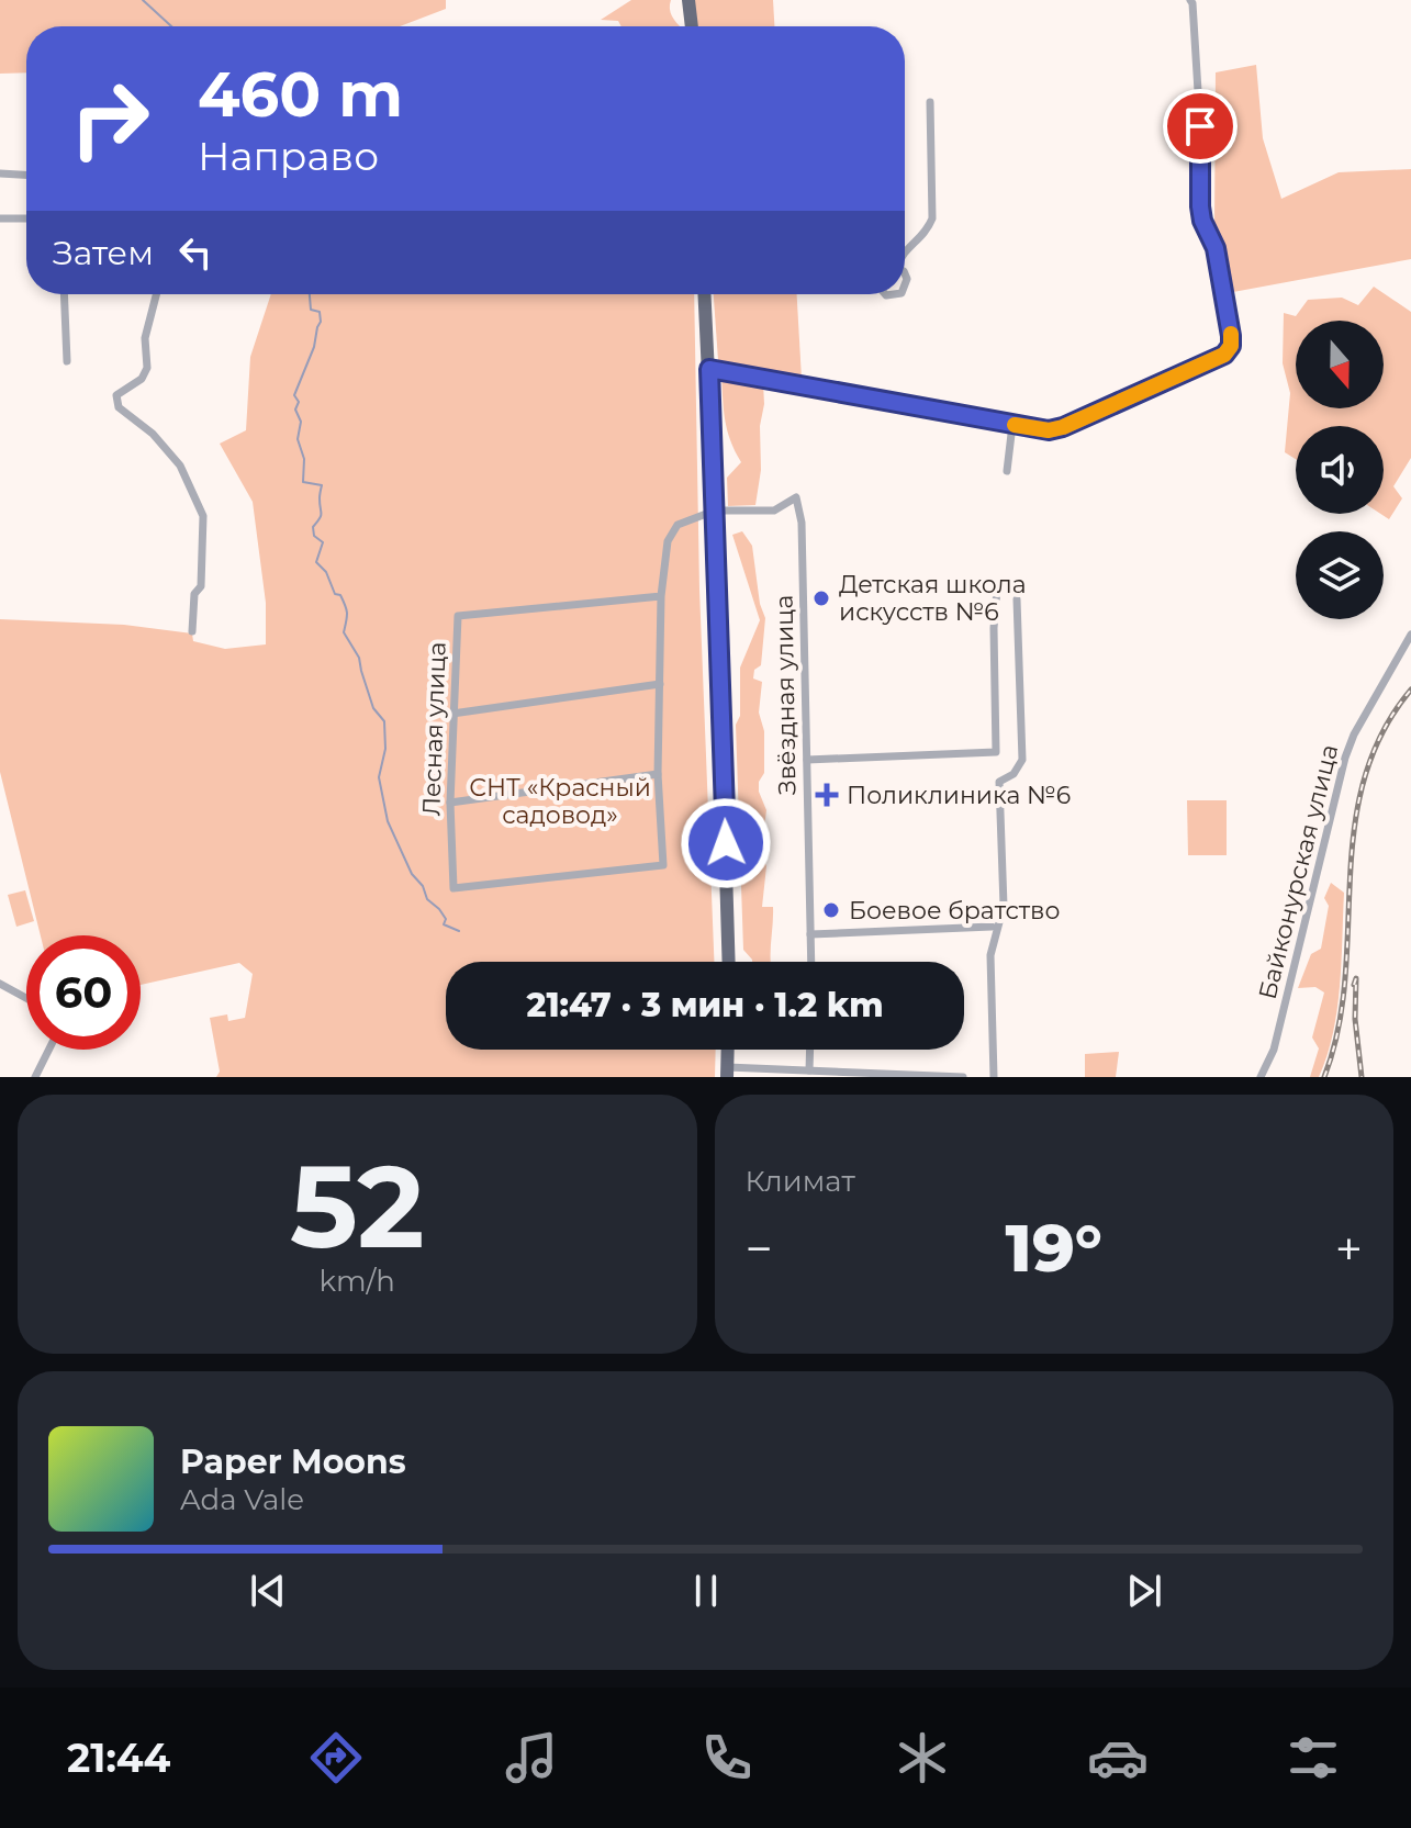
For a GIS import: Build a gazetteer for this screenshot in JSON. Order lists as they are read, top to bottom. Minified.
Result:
{"streets":{"street":["Звёздная улица","Лесная улица","Байконурская улица"]},"parks":["СНТ «Красный садовод»"],"places":{"other":["Детская школа искусств №6","Боевое братство"],"health":["Поликлиника №6"]},"north":"bottom","page":{"turn":["460 m","Направо"],"then":"Затем","limit":"60","trip":"21:47 · 3 мин · 1.2 km","tile":[["52","km/h"],"Климат"],"heat":["−","19°","+"],"song":["Paper Moons","Ada Vale"],"tabs":"21:44"}}
